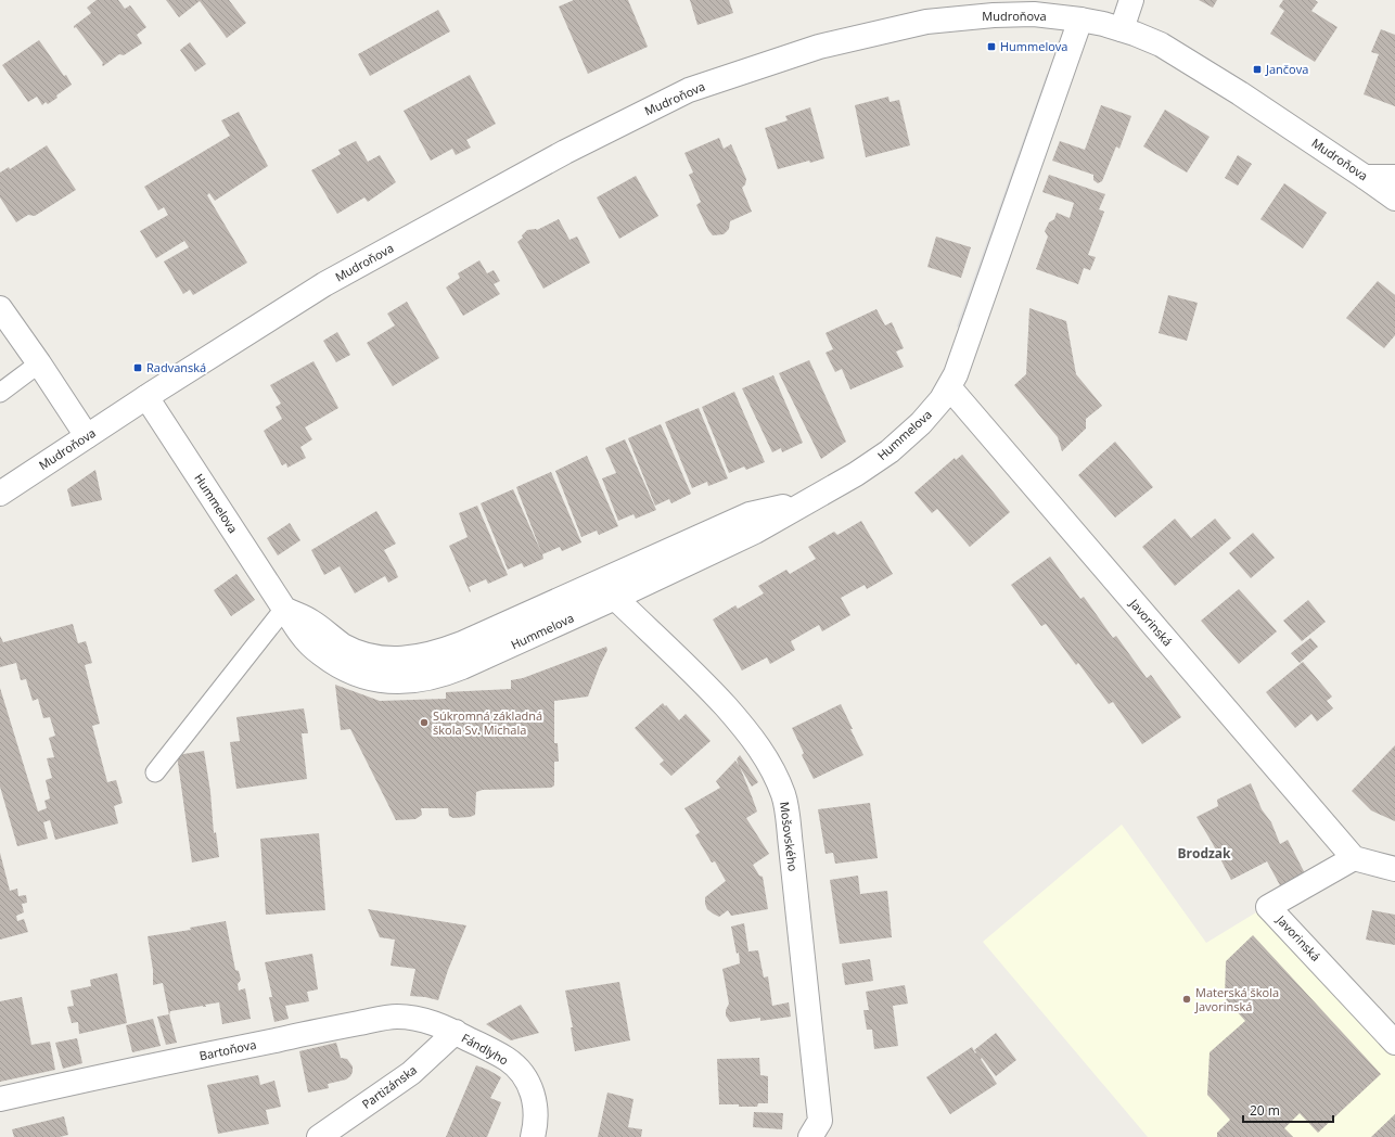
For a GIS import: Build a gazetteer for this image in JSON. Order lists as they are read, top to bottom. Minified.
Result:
{"streets":{"street":["Mudroňova","Hummelova","Javorinská","Mošovského","Fándlyho","Bartoňova","Partizánska"]},"crossings":[["Mudroňova","Hummelova"],["Hummelova","Javorinská"],["Hummelova","Mošovského"],["Fándlyho","Bartoňova"],["Fándlyho","Partizánska"],["Bartoňova","Partizánska"]],"districts":["Brodzak"],"places":{"transit":["Hummelova","Jančova","Radvanská"],"other":["Súkromná základná škola Sv. Michala","Materská škola Javorinská"]},"scale_bar":"20 m"}
